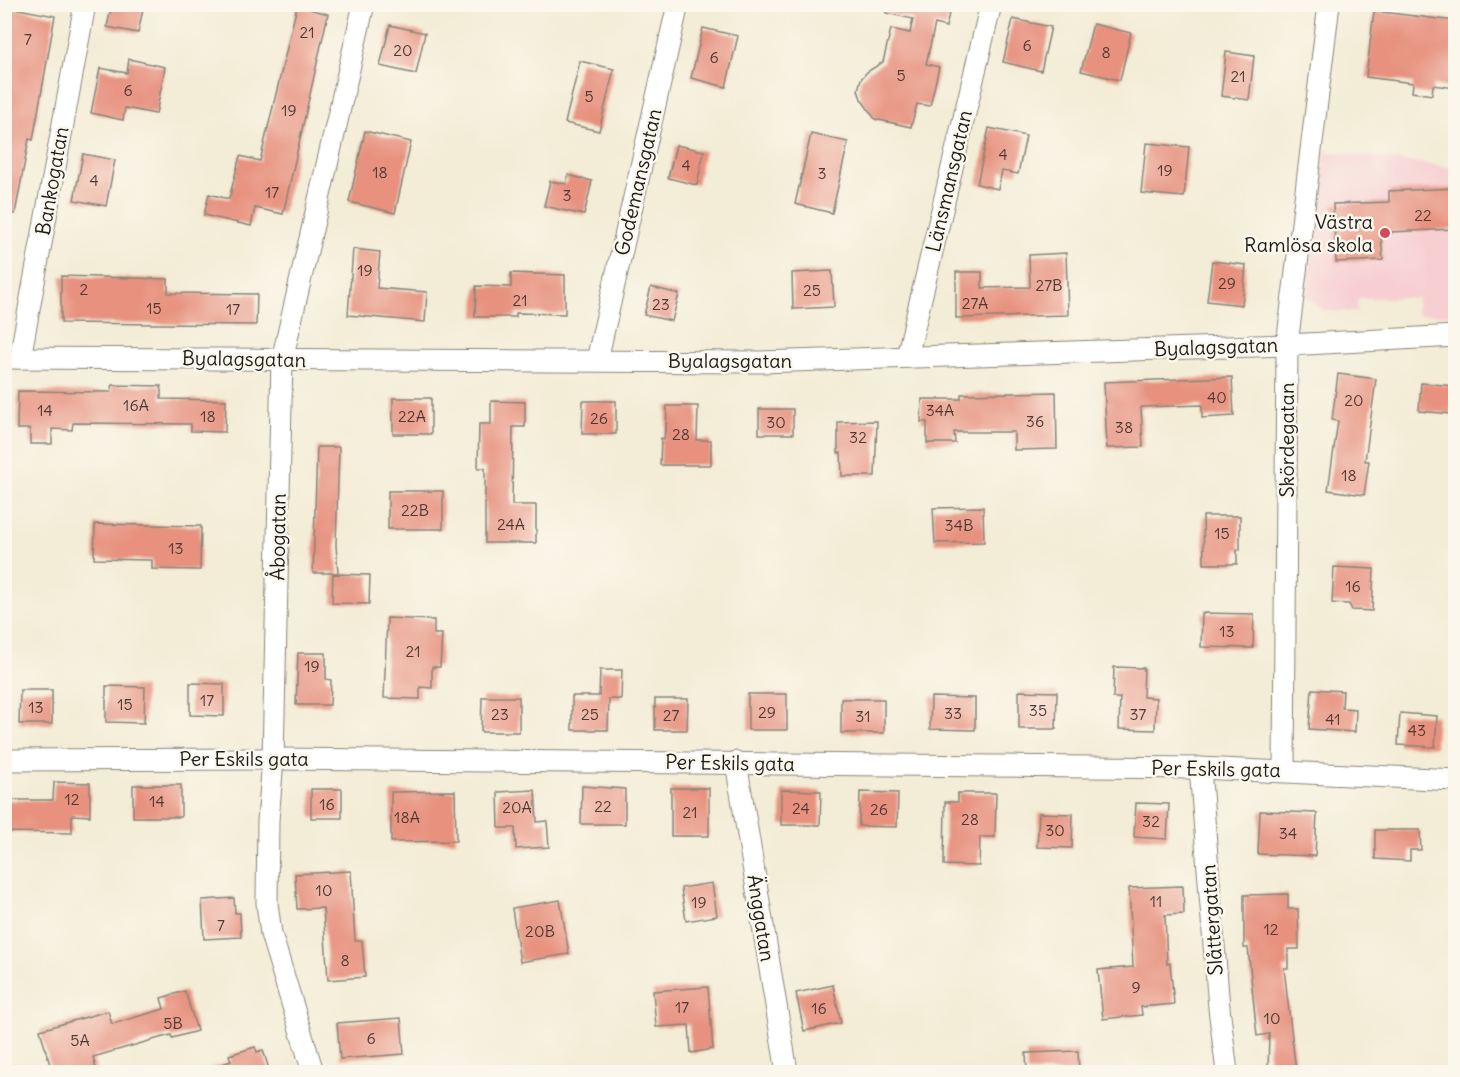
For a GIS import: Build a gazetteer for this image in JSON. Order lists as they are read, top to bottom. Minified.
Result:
{"streets":{"street":["Bankogatan","Länsmansgatan","Godemansgatan","Byalagsgatan","Skördegatan","Åbogatan","Per Eskils gata","Änggatan","Slåttergatan"]},"crossings":[["Bankogatan","Byalagsgatan"],["Länsmansgatan","Byalagsgatan"],["Godemansgatan","Byalagsgatan"],["Byalagsgatan","Skördegatan"],["Byalagsgatan","Åbogatan"],["Skördegatan","Per Eskils gata"],["Åbogatan","Per Eskils gata"],["Per Eskils gata","Änggatan"],["Per Eskils gata","Slåttergatan"]],"places":["Västra Ramlösa skola"],"house_numbers":["21","7","6","20","8","6","5","21","6","5","19","4","4","19","18","3","4","17","3","22","19","29","27B","2","25","21","27A","23","15","17","40","20","16A","14","34A","18","22A","26","36","30","38","28","32","18","22B","24A","34B","15","13","16","13","21","19","17","15","13","35","29","33","23","25","37","27","31","41","43","12","14","16","22","20A","24","26","21","18A","28","32","30","34","10","11","19","7","12","20B","8","9","17","16","10","5B","6","5A"]}
